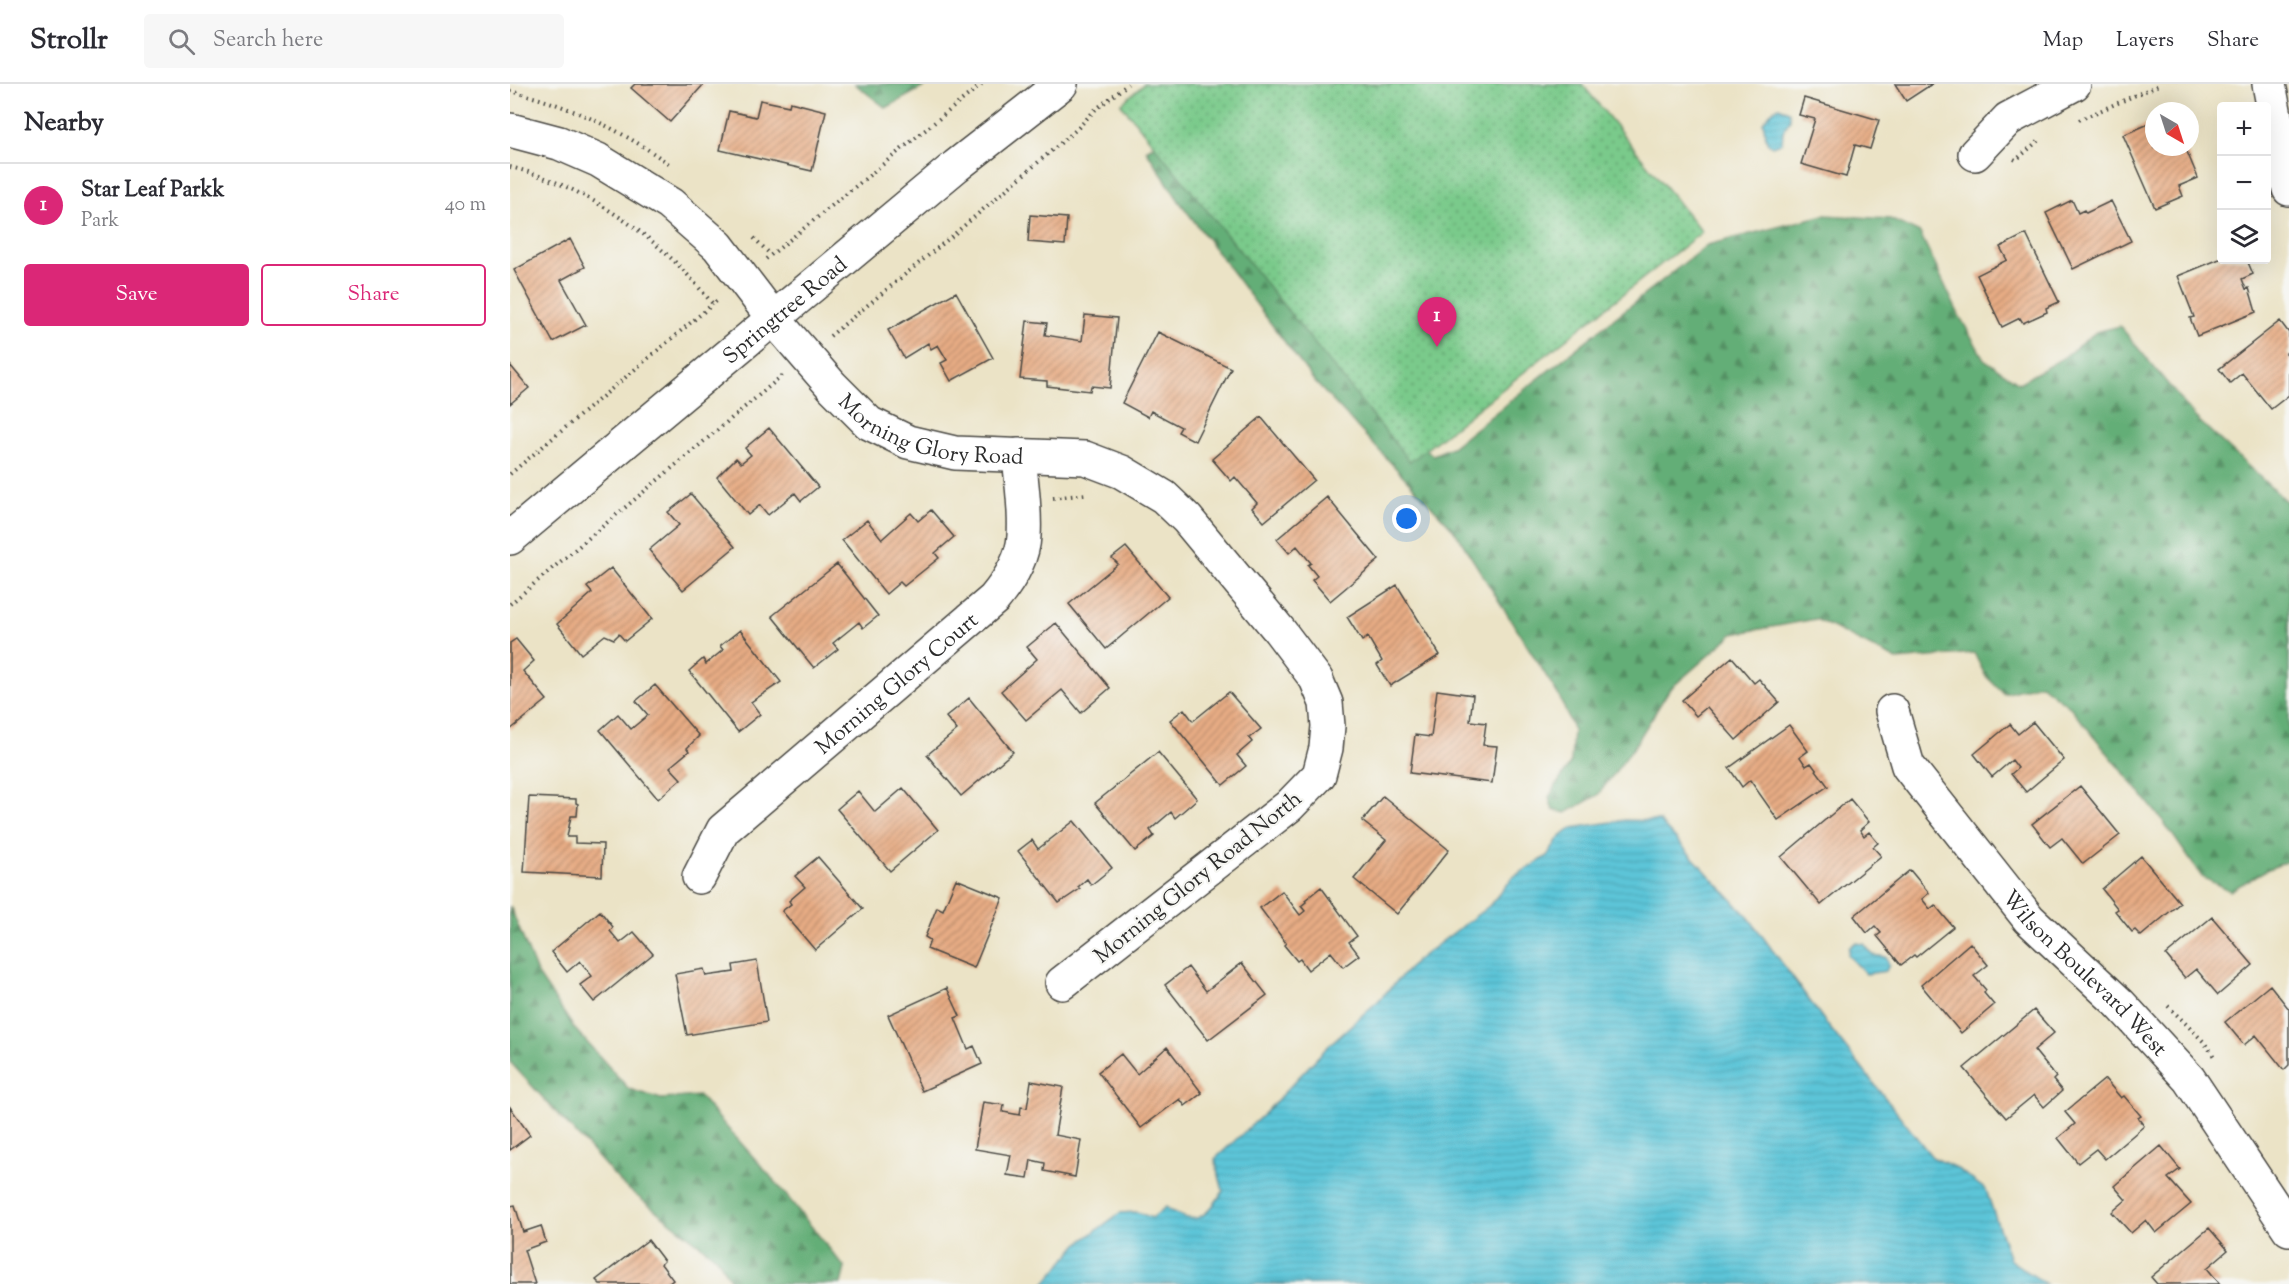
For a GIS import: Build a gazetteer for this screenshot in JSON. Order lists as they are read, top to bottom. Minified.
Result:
{"streets":{"street":["Springtree Road","Morning Glory Road","Morning Glory Court","Morning Glory Road North","Wilson Boulevard West"]},"crossings":[["Springtree Road","Morning Glory Road"],["Morning Glory Road","Morning Glory Court"],["Morning Glory Road","Morning Glory Road North"]],"north":"bottom right","page":{"header":"Strollr","search":"Search here","nav":["Map","Layers","Share"],"heading":"Nearby","map_buttons":["+","−"],"list":[{"mark":"1","name":"Star Leaf Parkk","note":"Park","value":"40 m"}],"buttons":["Save","Share"],"pins":"1"}}
